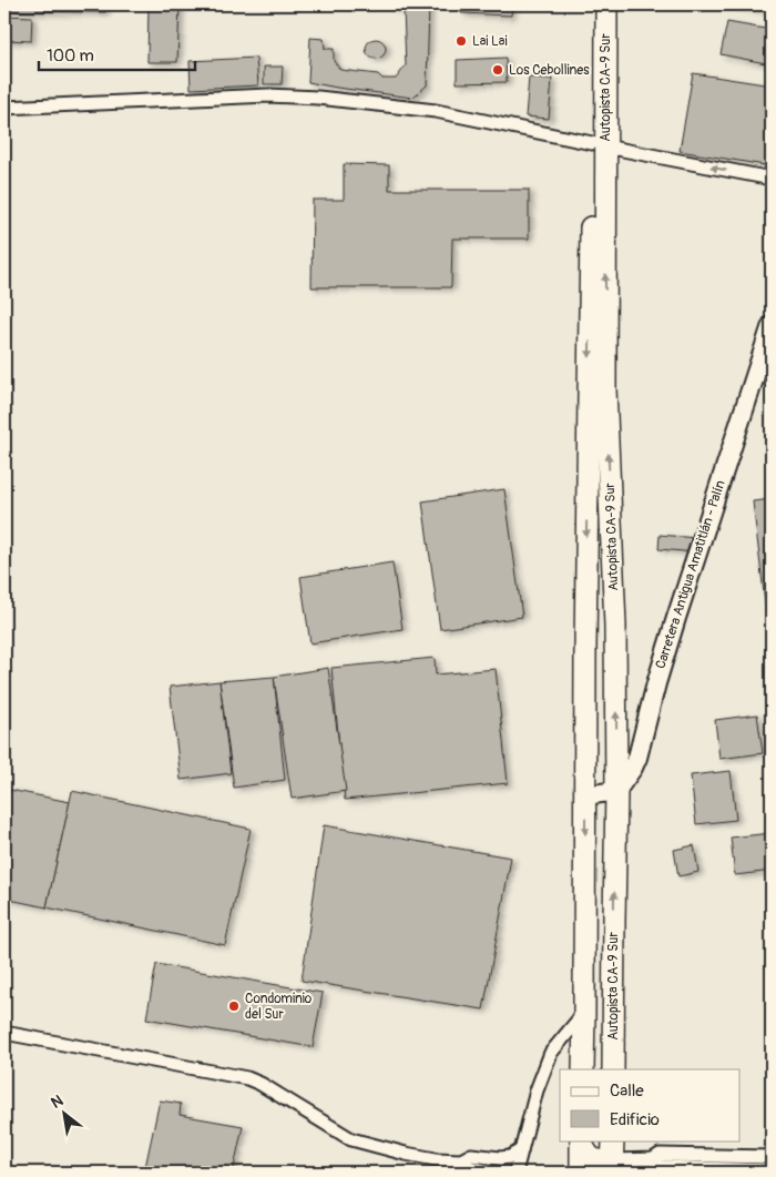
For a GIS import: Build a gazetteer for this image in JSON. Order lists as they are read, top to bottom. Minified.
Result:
{"streets":{"highway":["Autopista CA-9 Sur"],"main road":["Carretera Antigua Amatitlán - Palín"]},"crossings":[["Autopista CA-9 Sur","Carretera Antigua Amatitlán - Palín"]],"places":["Lai Lai","Los Cebollines","Condominio del Sur"],"legend":["Calle","Edificio"],"scale_bar":"100 m","north":"top left"}
